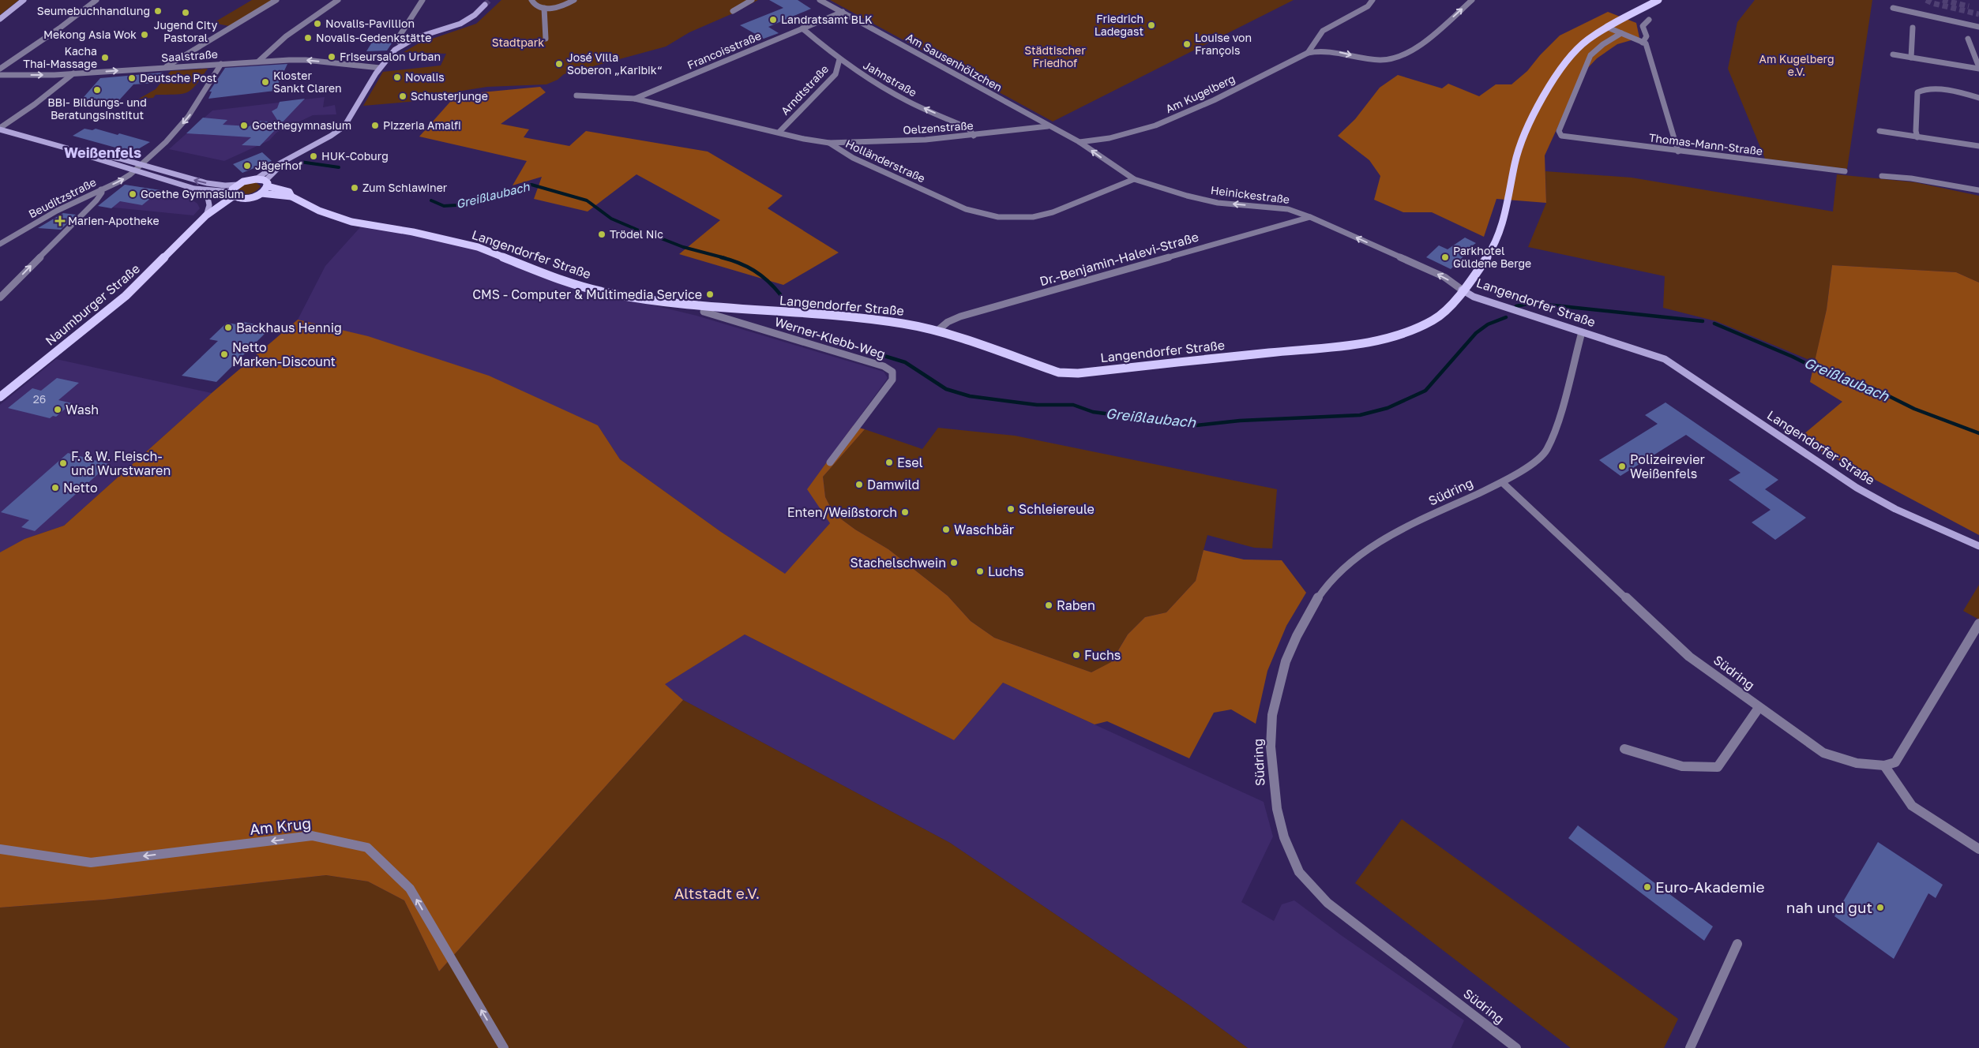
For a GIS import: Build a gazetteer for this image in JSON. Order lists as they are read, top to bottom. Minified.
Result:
{"streets":{"main road":["Langendorfer Straße","Naumburger Straße"],"street":["Francoisstraße","Saalstraße","Am Sausenhölzchen","Jahnstraße","Arndtstraße","Am Kugelberg","Oelzenstraße","Thomas-Mann-Straße","Holländerstraße","Heinickestraße","Beuditzstraße","Dr.-Benjamin-Halevi-Straße","Werner-Klebb-Weg","Südring","Am Krug"]},"crossings":[["Francoisstraße","Am Sausenhölzchen"],["Francoisstraße","Jahnstraße"],["Francoisstraße","Holländerstraße"],["Saalstraße","Beuditzstraße"],["Am Sausenhölzchen","Am Kugelberg"],["Am Sausenhölzchen","Oelzenstraße"],["Am Sausenhölzchen","Heinickestraße"],["Jahnstraße","Arndtstraße"],["Jahnstraße","Oelzenstraße"],["Arndtstraße","Holländerstraße"],["Am Kugelberg","Heinickestraße"],["Oelzenstraße","Holländerstraße"],["Holländerstraße","Heinickestraße"],["Heinickestraße","Langendorfer Straße"],["Heinickestraße","Dr.-Benjamin-Halevi-Straße"],["Langendorfer Straße","Dr.-Benjamin-Halevi-Straße"],["Langendorfer Straße","Werner-Klebb-Weg"],["Langendorfer Straße","Südring"]],"one_way":["Jahnstraße","Heinickestraße","Am Krug"],"districts":["Weißenfels"],"water":["Greißlaubach"],"parks":["Stadtpark","Städtischer Friedhof","Am Kugelberg e.V.","Altstadt e.V."],"places":{"other":["Seumebuchhandlung","Jugend City Pastoral","Landratsamt BLK","Novalis-Pavillion","Friedrich Ladegast","Mekong Asia Wok","Novalis-Gedenkstätte","Louise von François","Friseursalon Urban","Kacha Thai-Massage","José Villa Soberon „Karibik“","Novalis","Deutsche Post","Kloster Sankt Claren","BBI- Bildungs- und Beratungsinstitut","Schusterjunge","Goethegymnasium","Pizzeria Amalfi","HUK-Coburg","Jägerhof","Zum Schlawiner","Goethe Gymnasium","Trödel Nic","Parkhotel Güldene Berge","CMS - Computer & Multimedia Service","Backhaus Hennig","Netto Marken-Discount","Wash","Esel","F. & W. Fleisch- und Wurstwaren","Polizeirevier Weißenfels","Damwild","Netto","Schleiereule","Enten/Weißstorch","Waschbär","Stachelschwein","Luchs","Raben","Fuchs","Euro-Akademie","nah und gut"],"health":["Marien-Apotheke"]},"house_numbers":["26"]}
